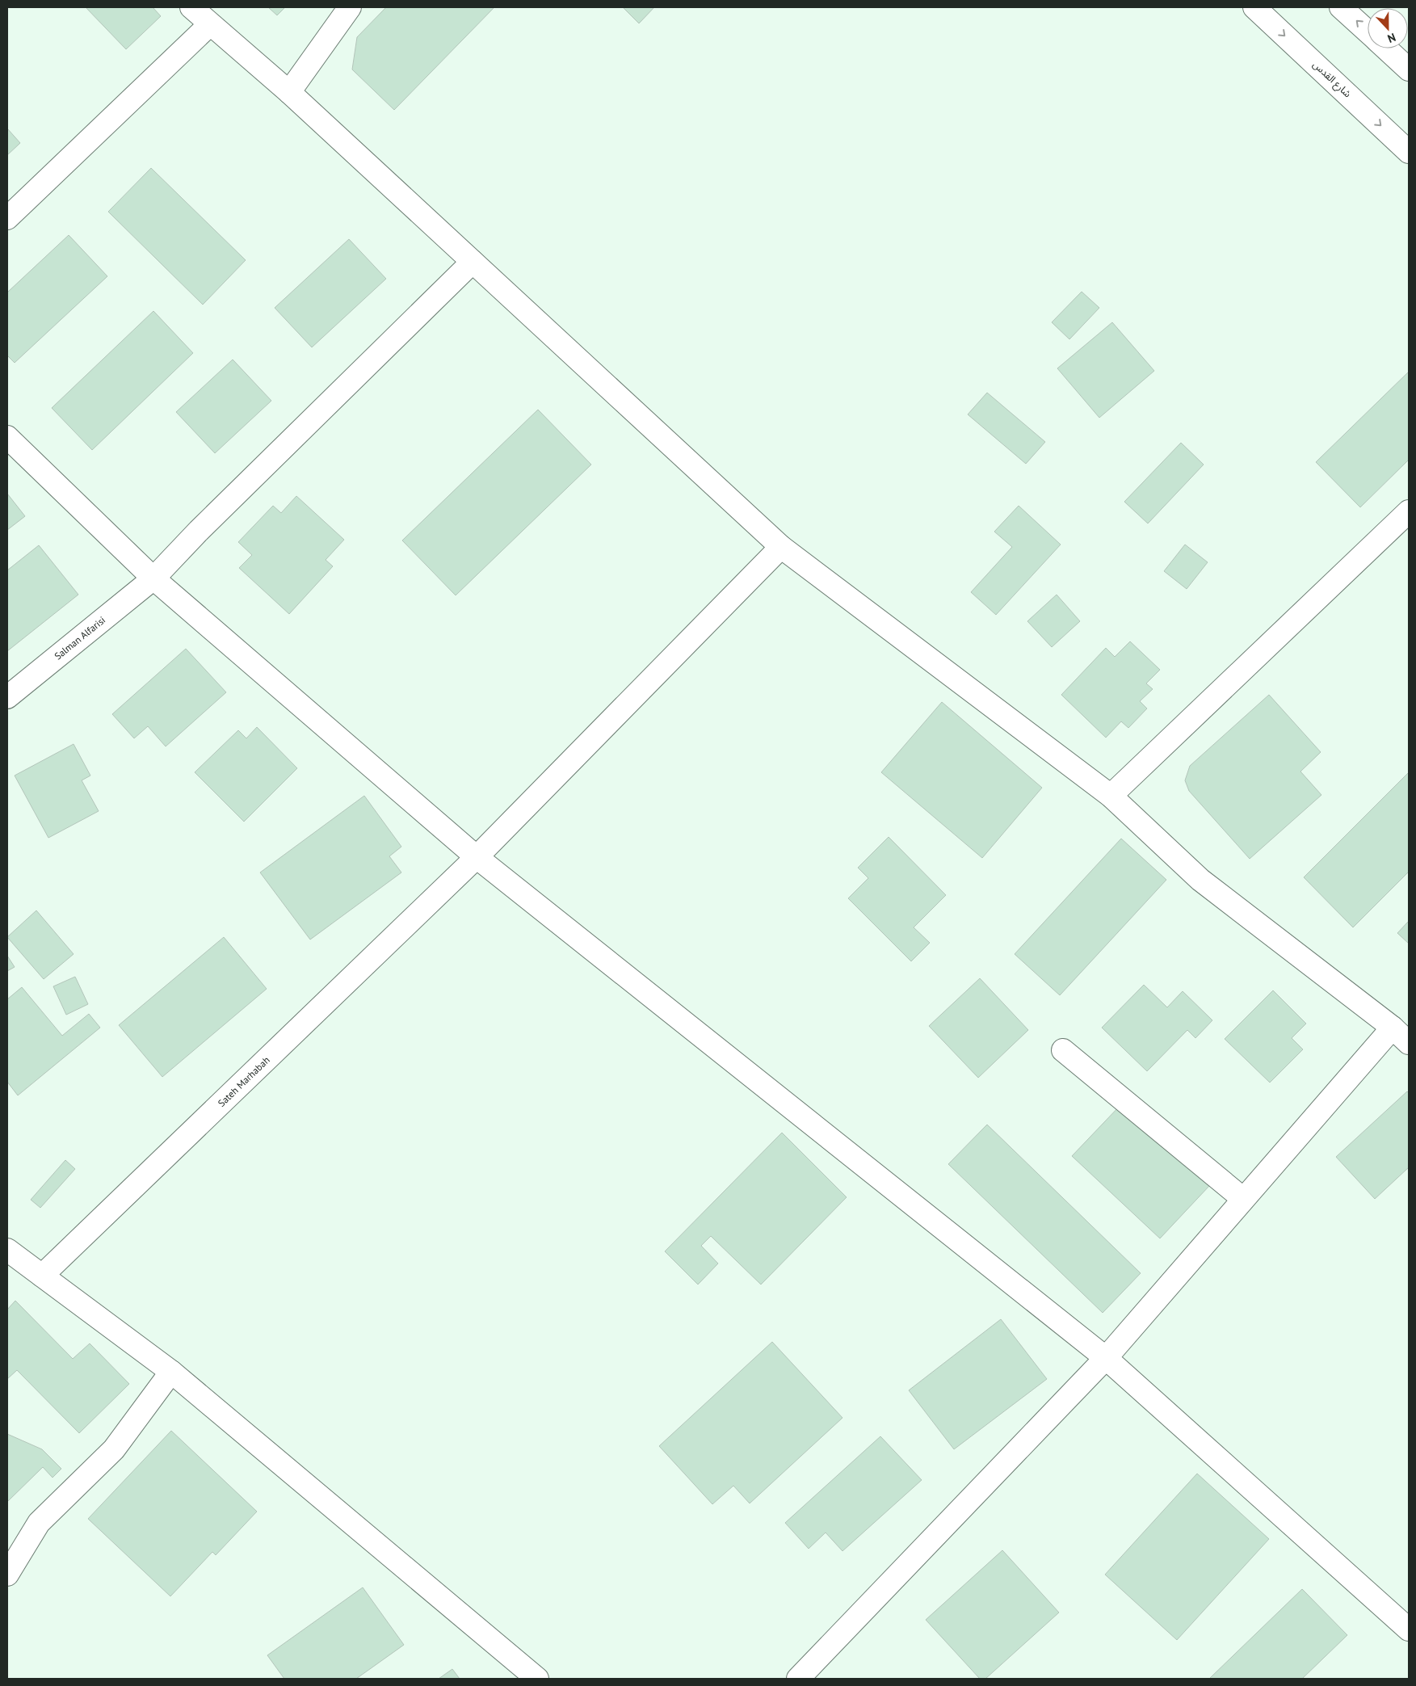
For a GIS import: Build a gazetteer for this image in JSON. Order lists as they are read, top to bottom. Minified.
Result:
{"streets":{"street":["شارع القدس","Salman Alfarisi","Sateh Marhabah"]},"north":"bottom"}
